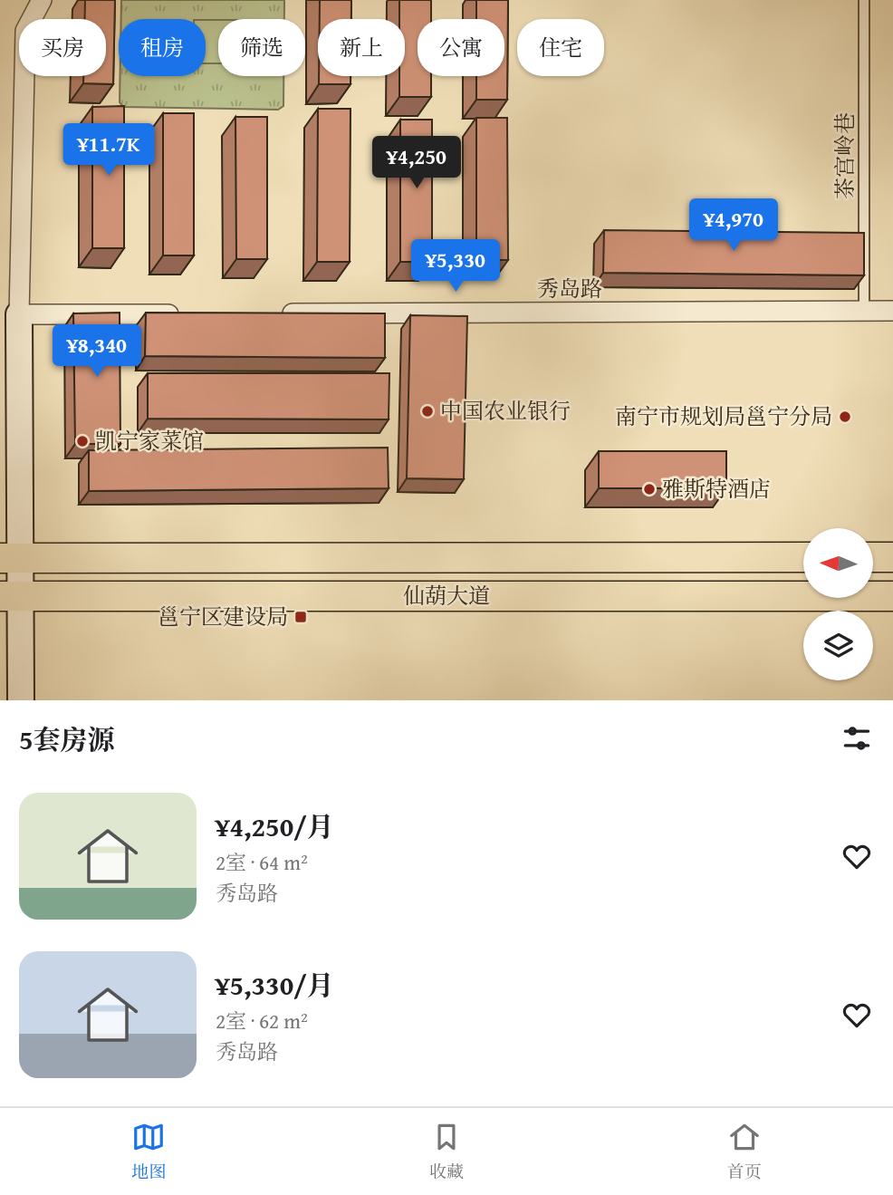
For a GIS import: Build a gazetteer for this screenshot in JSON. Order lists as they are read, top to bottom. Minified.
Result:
{"streets":{"main road":["仙葫大道"],"street":["秀岛路"],"lane":["茶宫岭巷"]},"crossings":[["茶宫岭巷","秀岛路"]],"places":{"other":["中国农业银行","南宁市规划局邕宁分局","凯宁家菜馆","雅斯特酒店"],"transit":["邕宁区建设局"]},"north":"left","page":{"chip":["买房","租房","筛选","新上","公寓","住宅"],"price":["¥11.7K","¥4,250","¥4,970","¥5,330","¥8,340"],"heading":"5套房源","list":[{"name":"¥4,250/月","note":"2室 · 64 m² · 秀岛路"},{"name":"¥5,330/月","note":"2室 · 62 m² · 秀岛路"}],"tabs":["地图","收藏","首页"]}}
